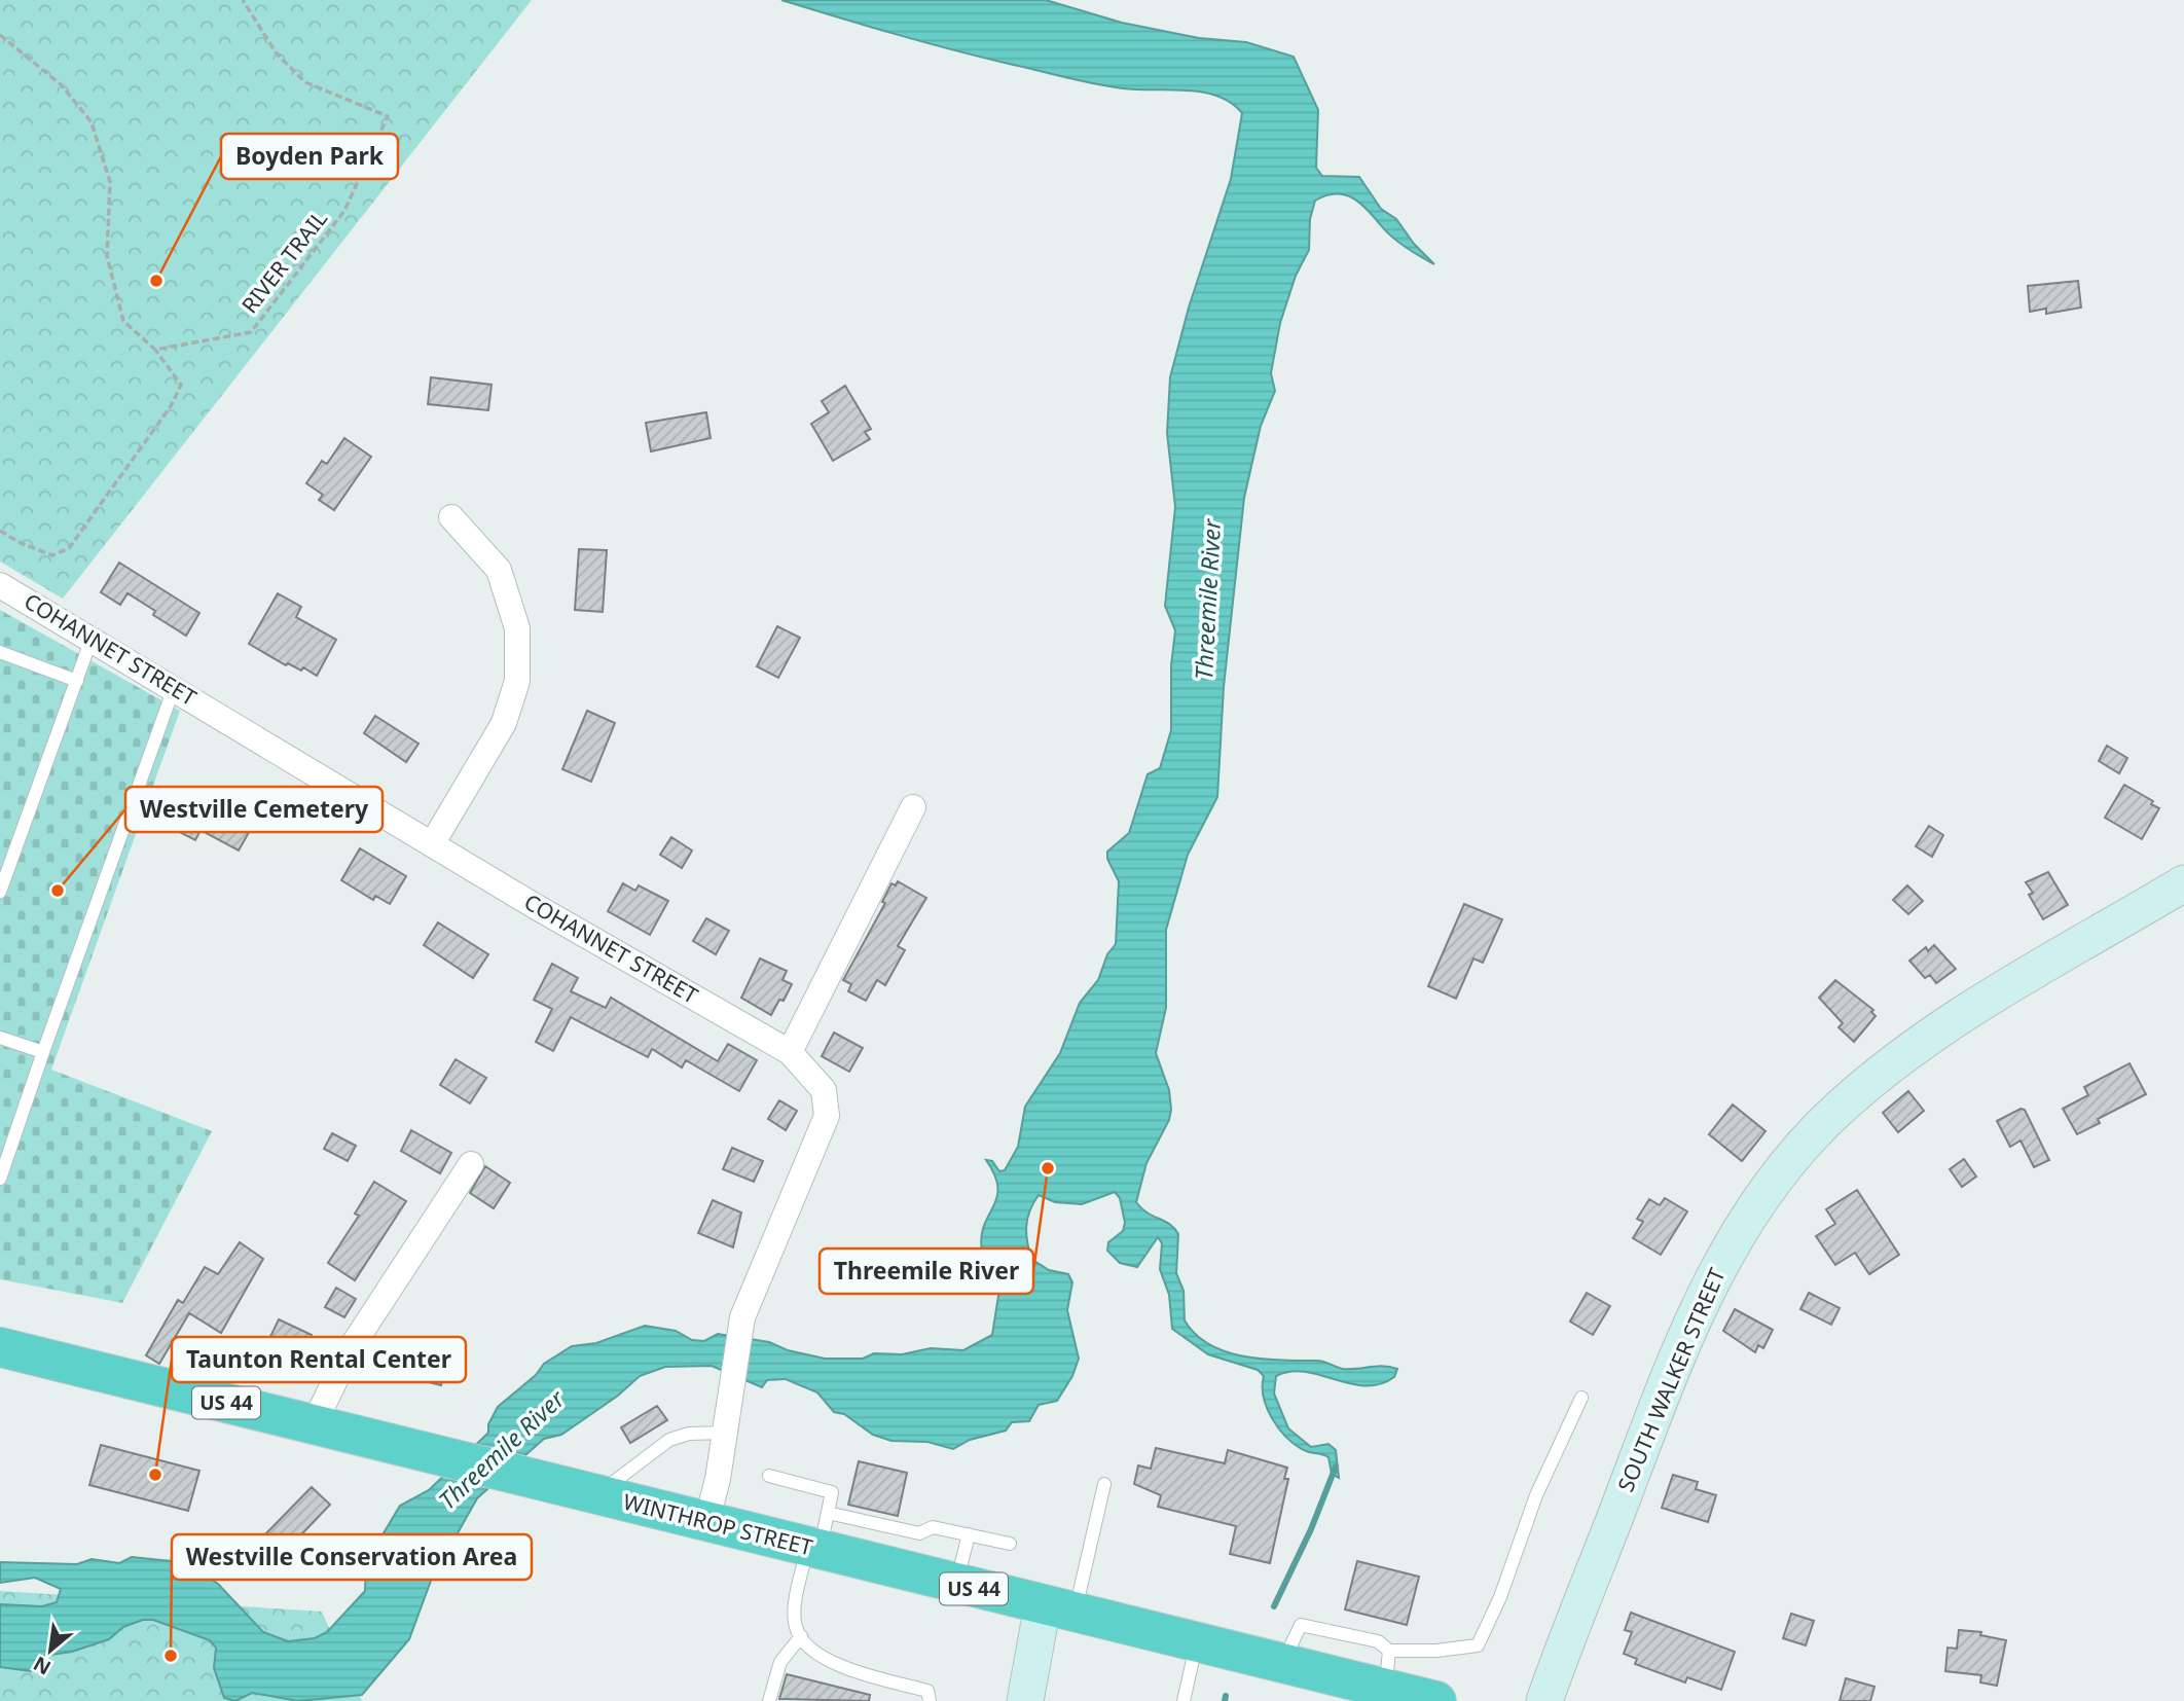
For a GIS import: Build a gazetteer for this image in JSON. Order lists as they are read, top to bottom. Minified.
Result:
{"streets":{"highway":["US 44","WINTHROP STREET"],"street":["COHANNET STREET","SOUTH WALKER STREET"],"path":["RIVER TRAIL"]},"crossings":[["COHANNET STREET","WINTHROP STREET"]],"water":["Threemile River"],"places":["Boyden Park","Westville Cemetery","Threemile River","Taunton Rental Center","Westville Conservation Area"],"north":"bottom left"}
